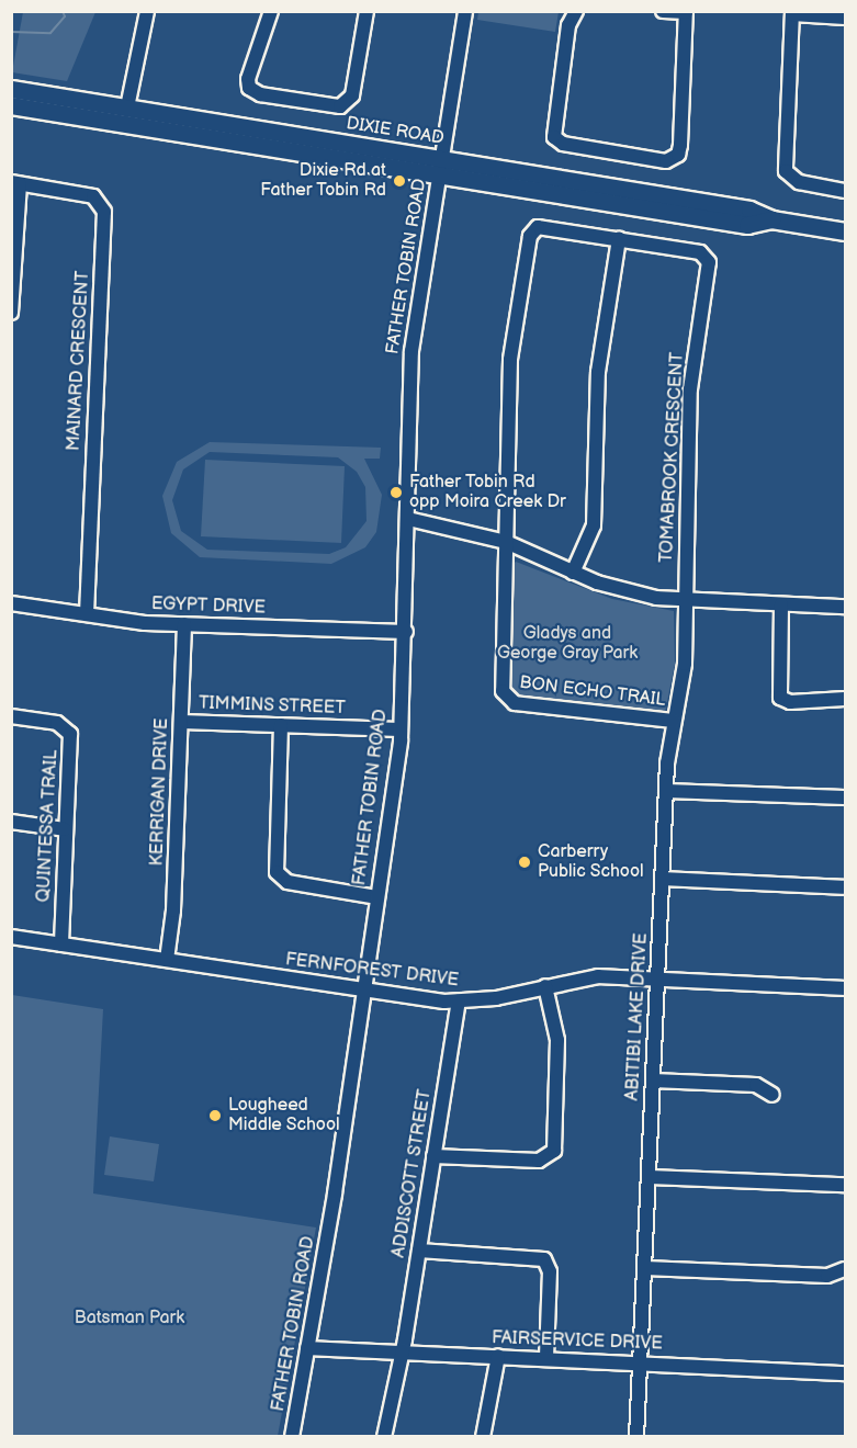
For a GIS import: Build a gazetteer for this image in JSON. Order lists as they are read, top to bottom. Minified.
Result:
{"streets":{"main road":["DIXIE ROAD"],"street":["FATHER TOBIN ROAD","MAINARD CRESCENT","TOMABROOK CRESCENT","EGYPT DRIVE","BON ECHO TRAIL","TIMMINS STREET","KERRIGAN DRIVE","QUINTESSA TRAIL","FERNFOREST DRIVE","ABITIBI LAKE DRIVE","ADDISCOTT STREET","FAIRSERVICE DRIVE"]},"crossings":[["DIXIE ROAD","FATHER TOBIN ROAD"],["FATHER TOBIN ROAD","EGYPT DRIVE"],["FATHER TOBIN ROAD","TIMMINS STREET"],["FATHER TOBIN ROAD","FERNFOREST DRIVE"],["FATHER TOBIN ROAD","FAIRSERVICE DRIVE"],["MAINARD CRESCENT","EGYPT DRIVE"],["TOMABROOK CRESCENT","BON ECHO TRAIL"],["TOMABROOK CRESCENT","ABITIBI LAKE DRIVE"],["EGYPT DRIVE","KERRIGAN DRIVE"],["BON ECHO TRAIL","ABITIBI LAKE DRIVE"],["TIMMINS STREET","KERRIGAN DRIVE"],["KERRIGAN DRIVE","FERNFOREST DRIVE"],["QUINTESSA TRAIL","FERNFOREST DRIVE"],["FERNFOREST DRIVE","ABITIBI LAKE DRIVE"],["FERNFOREST DRIVE","ADDISCOTT STREET"],["ABITIBI LAKE DRIVE","FAIRSERVICE DRIVE"],["ADDISCOTT STREET","FAIRSERVICE DRIVE"]],"parks":["Gladys and George Gray Park","Batsman Park"],"places":["Dixie Rd at Father Tobin Rd","Father Tobin Rd opp Moira Creek Dr","Carberry Public School","Lougheed Middle School"]}
